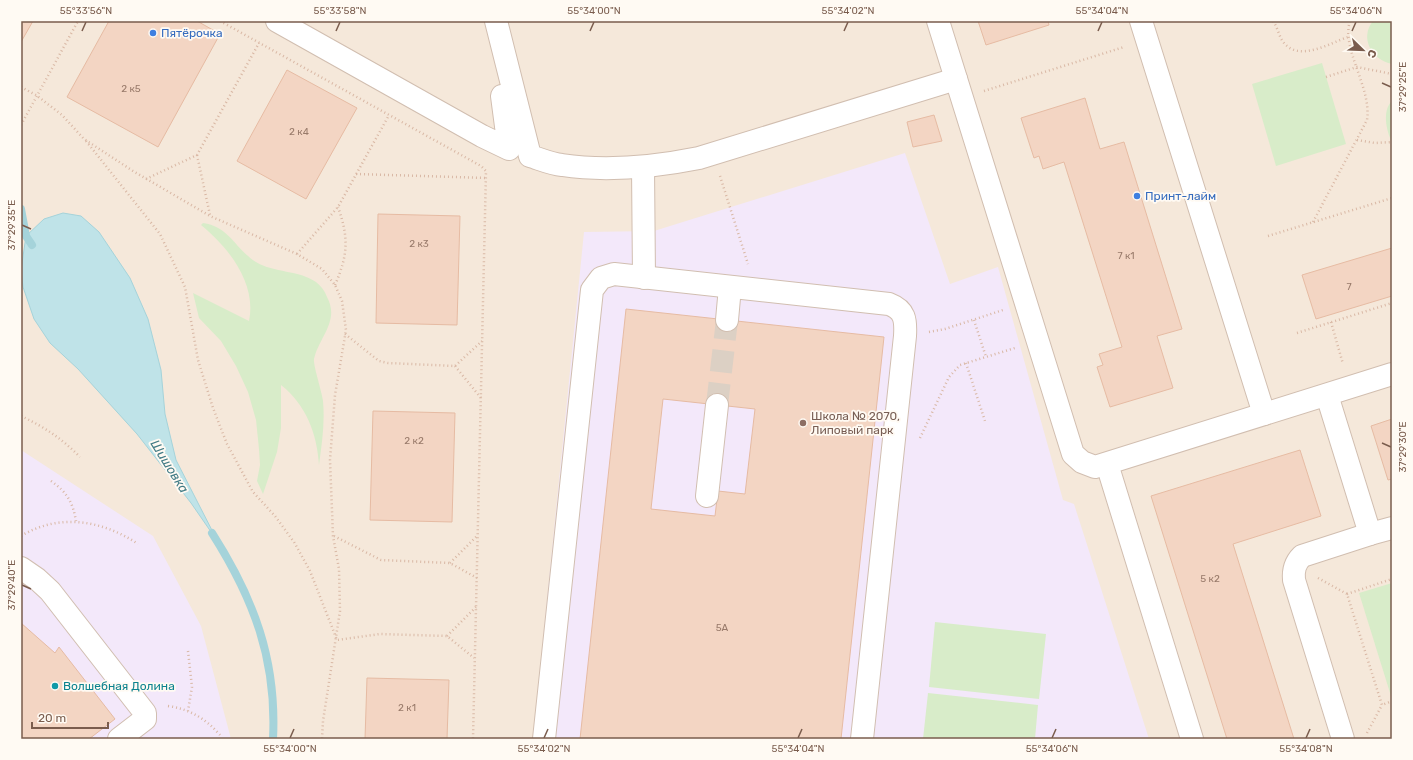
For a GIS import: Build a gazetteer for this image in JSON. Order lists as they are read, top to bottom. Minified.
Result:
{"water":["Шишовка"],"places":["Пятёрочка","Принт-лайм","Школа № 2070, Липовый парк","Волшебная Долина"],"house_numbers":["2 к5","2 к4","2 к3","7 к1","7","2 к2","5 к2","5А","2 к1"],"scale_bar":"20 m","north":"bottom right","coordinates":["55°33'56\"N","55°33'58\"N","55°34'00\"N","55°34'02\"N","55°34'04\"N","55°34'06\"N","37°29'25\"E","37°29'35\"E","37°29'30\"E","37°29'40\"E","55°34'08\"N"]}
